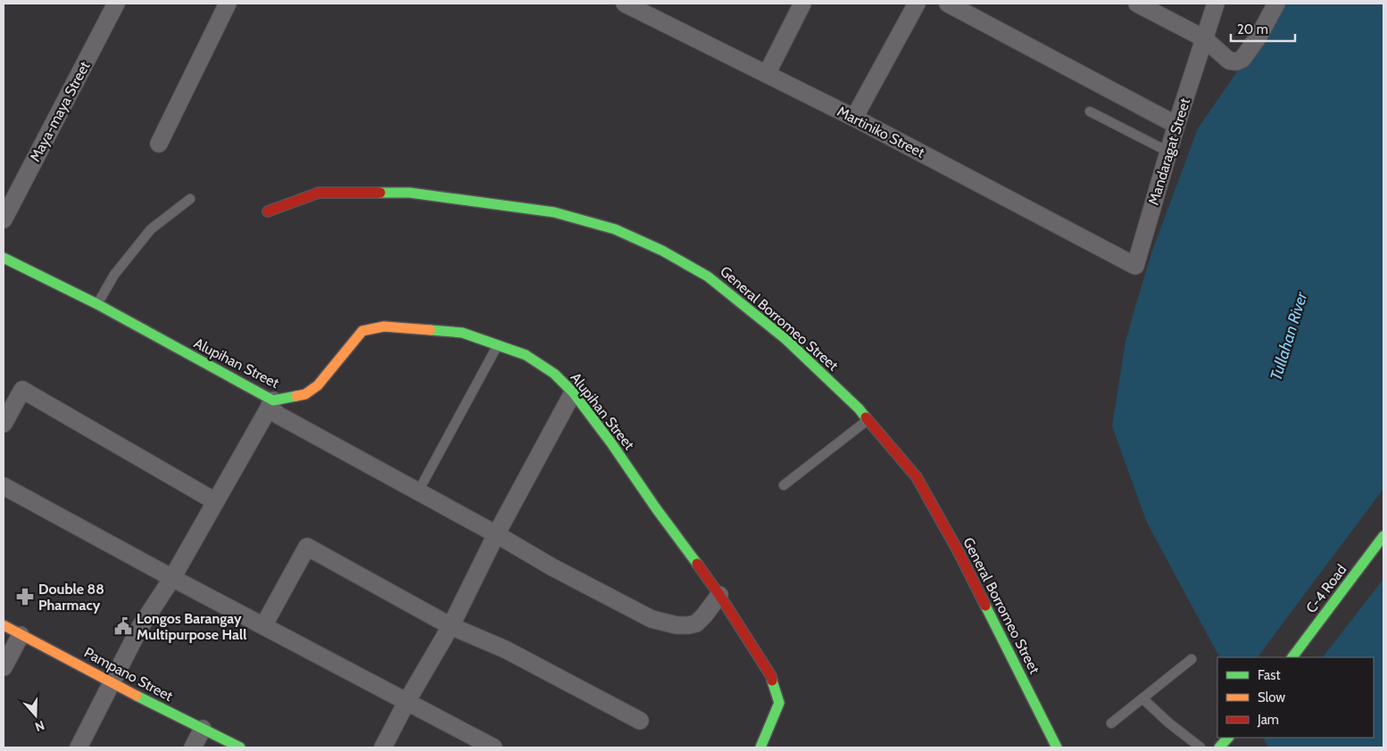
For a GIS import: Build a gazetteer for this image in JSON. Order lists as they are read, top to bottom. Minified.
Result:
{"streets":{"main road":["General Borromeo Street","Alupihan Street","C-4 Road","Pampano Street"],"street":["Maya-maya Street","Martiniko Street","Mandaragat Street"]},"crossings":[["Martiniko Street","Mandaragat Street"]],"water":["Tullahan River"],"places":{"pharmacy":["Double 88 Pharmacy"],"public building":["Longos Barangay Multipurpose Hall"]},"legend":["Fast","Slow","Jam"],"scale_bar":"20 m","north":"bottom"}
